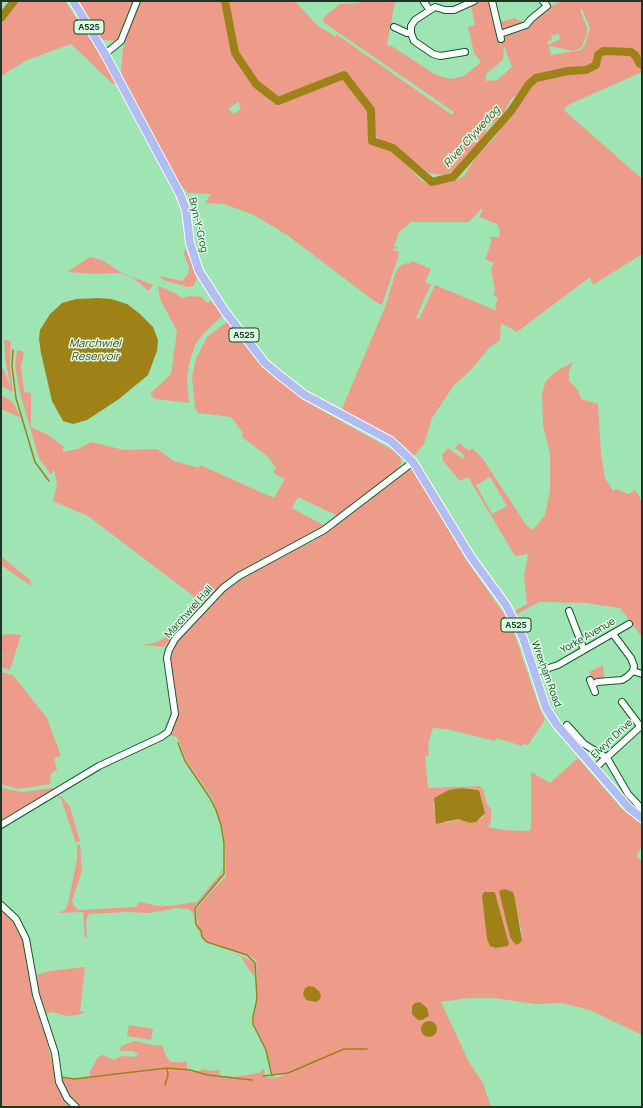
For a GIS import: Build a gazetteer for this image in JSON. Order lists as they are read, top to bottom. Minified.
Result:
{"streets":{"main road":["A525","Bryn-Y-Grog","Wrexham Road"],"street":["Marchwiel Hall","Yorke Avenue","Elwyn Drive"]},"crossings":[["A525","Bryn-Y-Grog"],["Bryn-Y-Grog","Marchwiel Hall"],["Bryn-Y-Grog","Wrexham Road"],["Marchwiel Hall","Wrexham Road"],["Yorke Avenue","Wrexham Road"],["Wrexham Road","Elwyn Drive"]],"water":["River Clywedog","Marchwiel Reservoir"]}
